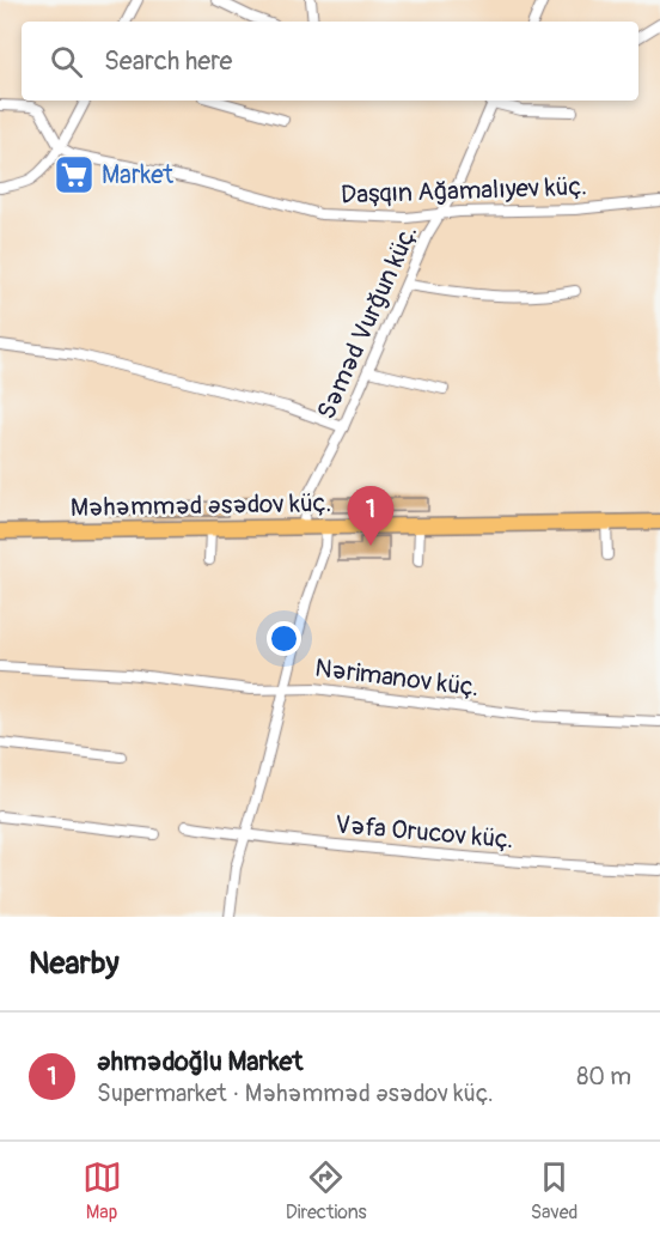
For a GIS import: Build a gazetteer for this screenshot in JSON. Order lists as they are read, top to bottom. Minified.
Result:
{"streets":{"main road":["Məhəmməd Əsədov küç."],"street":["Daşqın Ağamalıyev küç.","Səməd Vurğun küç.","Nərimanov küç.","Vəfa Orucov küç."]},"crossings":[["Daşqın Ağamalıyev küç.","Səməd Vurğun küç."],["Səməd Vurğun küç.","Məhəmməd Əsədov küç."]],"places":{"supermarket":["Market"]},"page":{"search":"Search here","pins":"1","heading":"Nearby","list":[{"mark":"1","name":"Əhmədoğlu Market","note":"Supermarket · Məhəmməd Əsədov küç.","value":"80 m"}],"nav":["Map","Directions","Saved"]}}
